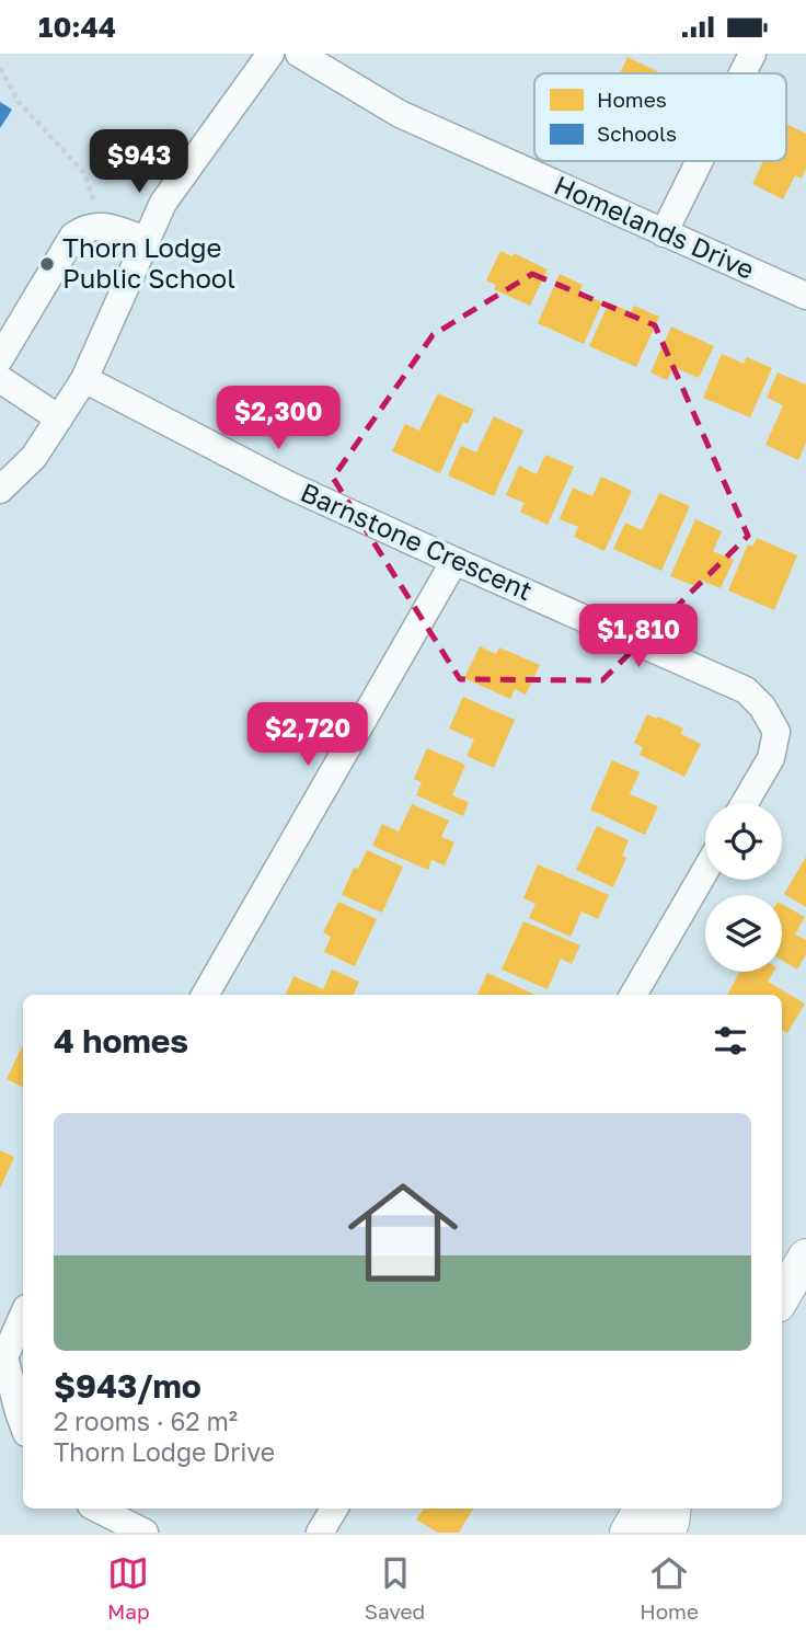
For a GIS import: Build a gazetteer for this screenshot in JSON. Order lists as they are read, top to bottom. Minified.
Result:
{"streets":{"street":["Homelands Drive","Barnstone Crescent"]},"places":["Thorn Lodge Public School"],"legend":["Homes","Schools"],"page":{"status":"10:44","price":["$943","$2,300","$1,810","$2,720"],"heading":"4 homes","list":[{"name":"$943/mo","note":"2 rooms · 62 m² · Thorn Lodge Drive"}],"tabs":["Map","Saved","Home"]}}
